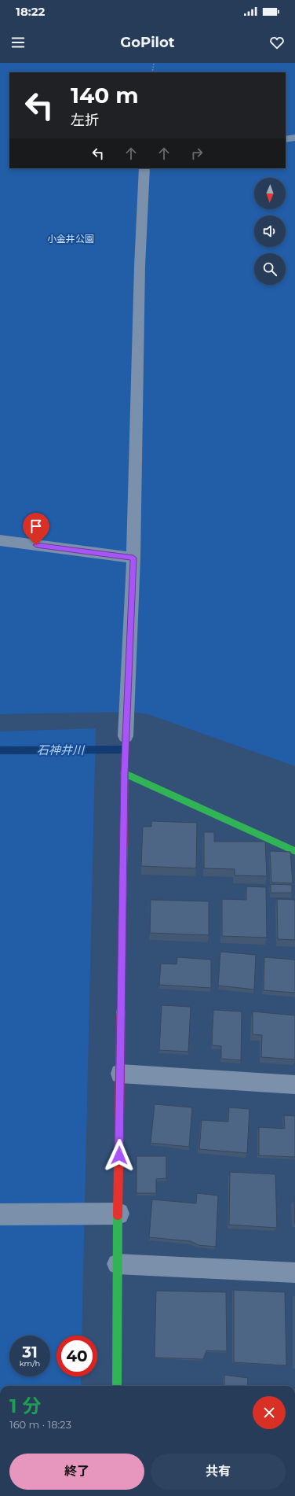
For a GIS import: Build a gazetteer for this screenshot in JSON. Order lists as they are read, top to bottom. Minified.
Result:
{"water":["石神井川"],"parks":["小金井公園"],"north":"bottom","page":{"status":"18:22","header":"GoPilot","turn":["140 m","左折"],"speed":"31 km/h","limit":"40","heading":["1 分","160 m · 18:23"],"buttons":["終了","共有"]}}
